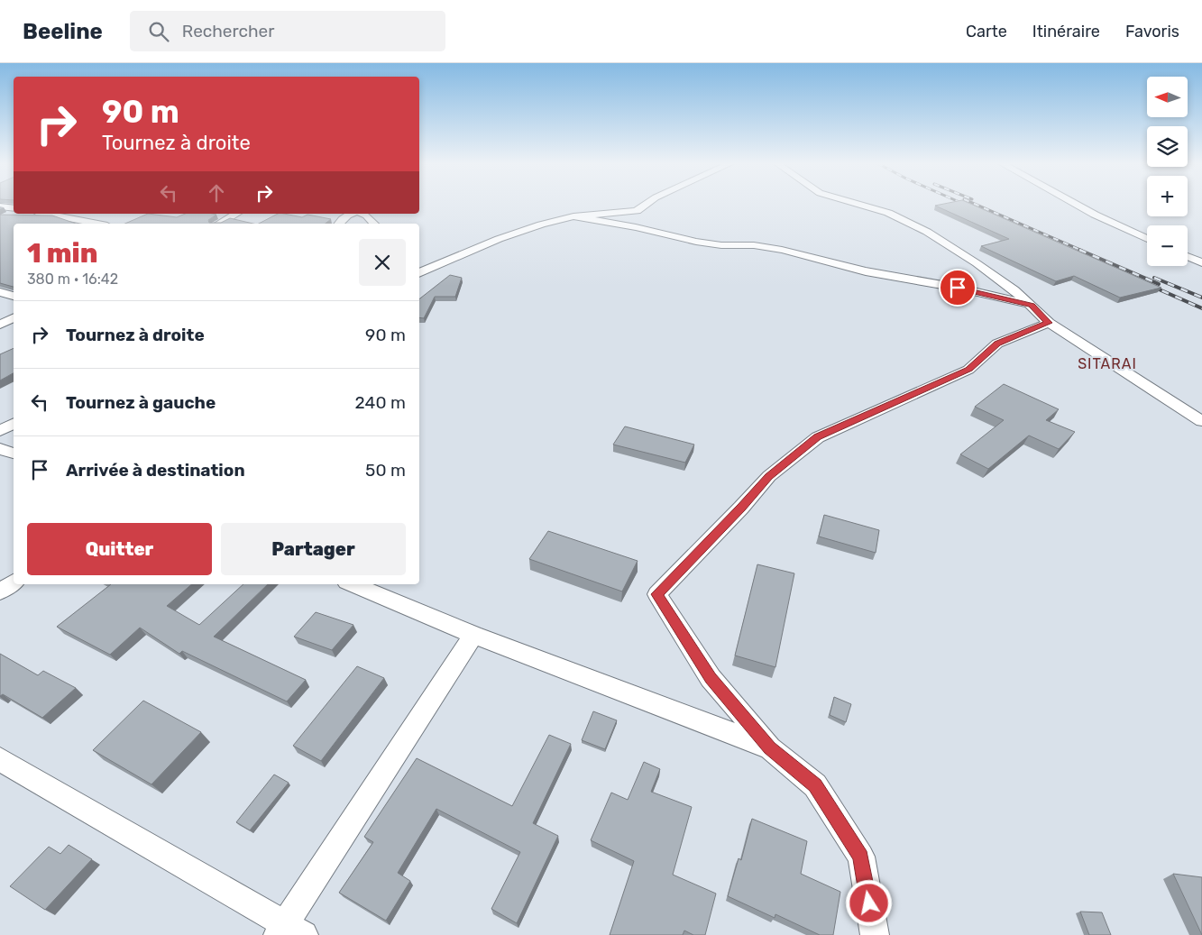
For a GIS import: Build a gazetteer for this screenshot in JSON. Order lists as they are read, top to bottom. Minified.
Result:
{"districts":["SITARAI"],"north":"left","page":{"header":"Beeline","search":"Rechercher","nav":["Carte","Itinéraire","Favoris"],"map_buttons":["+","−"],"turn":["90 m","Tournez à droite"],"heading":["1 min","380 m · 16:42"],"list":[{"name":"Tournez à droite","value":"90 m"},{"name":"Tournez à gauche","value":"240 m"},{"name":"Arrivée à destination","value":"50 m"}],"buttons":["Quitter","Partager"]}}
